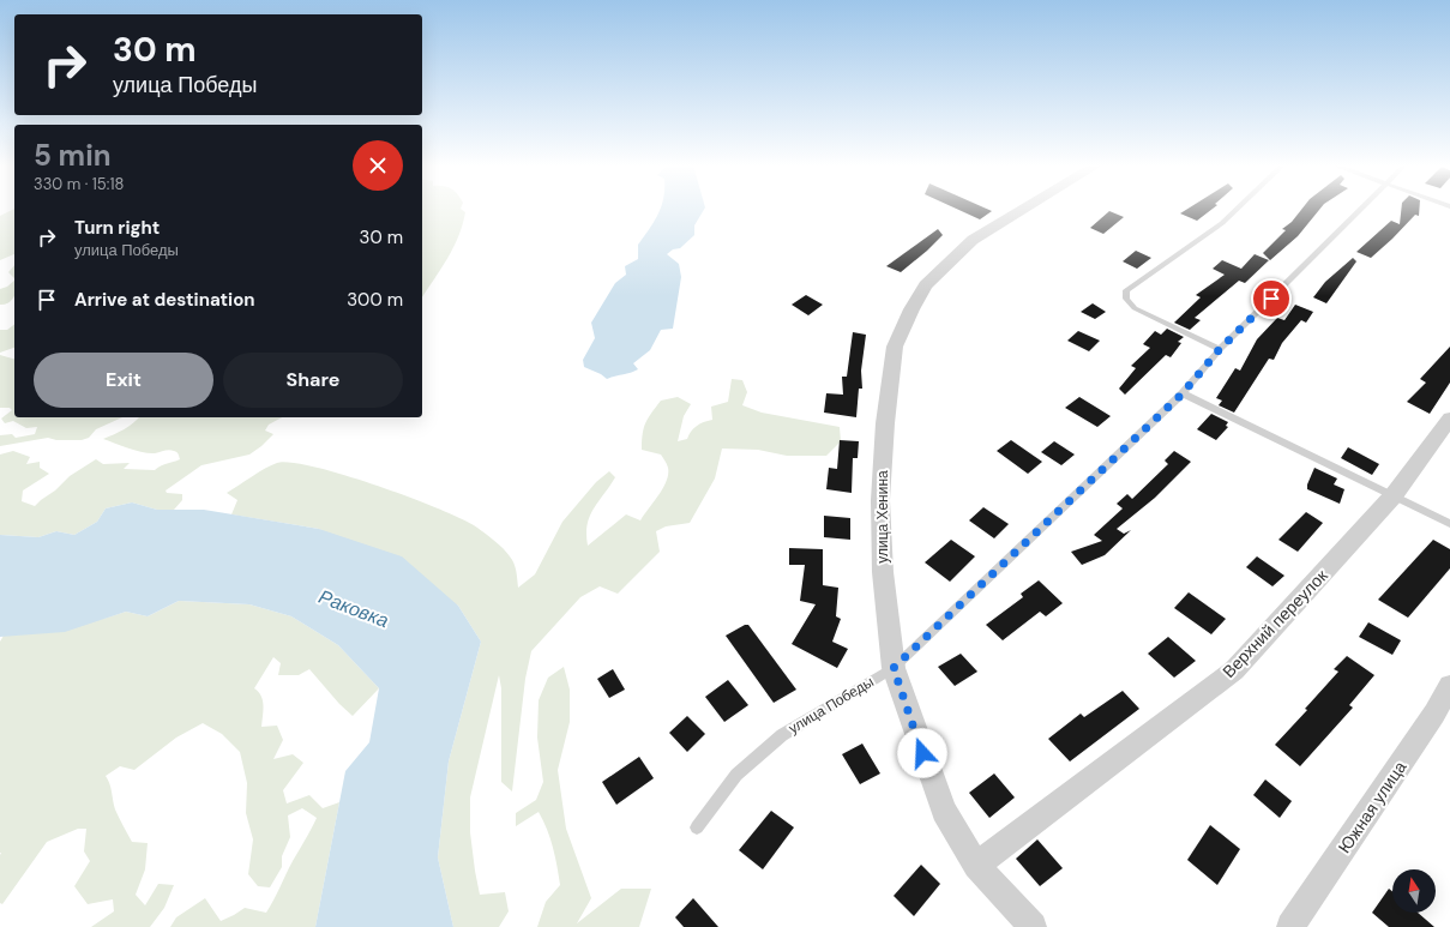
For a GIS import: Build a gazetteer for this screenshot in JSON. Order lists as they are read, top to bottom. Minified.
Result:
{"streets":{"street":["улица Хенина","Верхний переулок","Южная улица"],"lane":["улица Победы"]},"crossings":[["улица Хенина","Верхний переулок"],["улица Хенина","улица Победы"]],"water":["Раковка"],"north":"top","page":{"turn":["30 m","улица Победы"],"heading":["5 min","330 m · 15:18"],"list":[{"name":"Turn right","note":"улица Победы","value":"30 m"},{"name":"Arrive at destination","value":"300 m"}],"buttons":["Exit","Share"]}}
